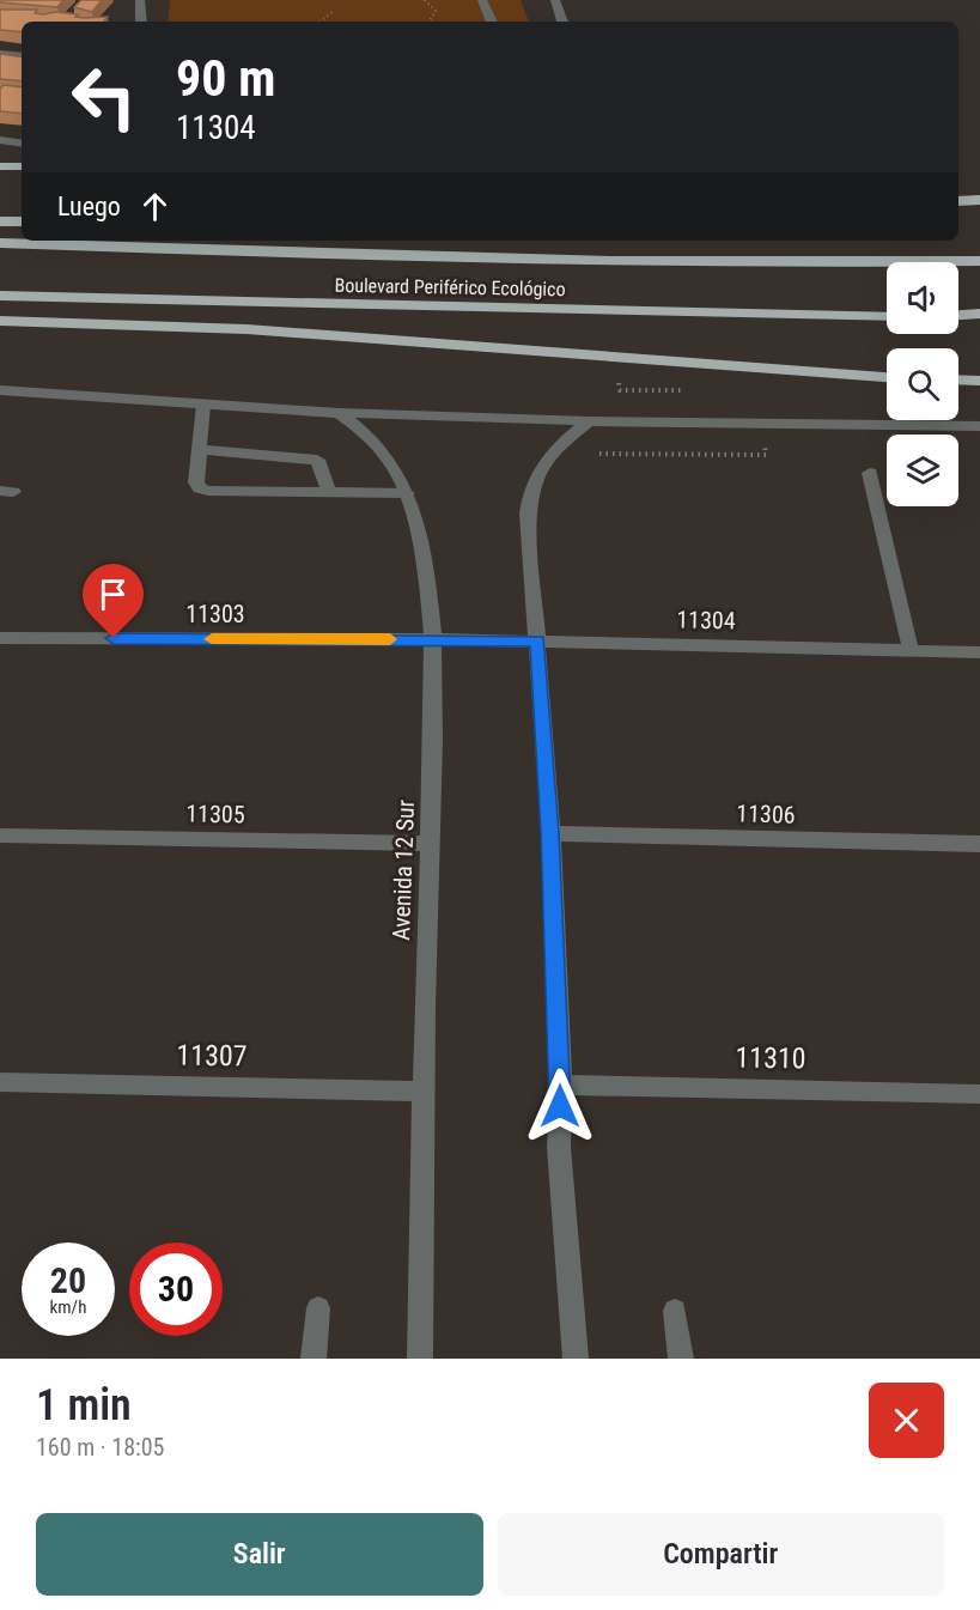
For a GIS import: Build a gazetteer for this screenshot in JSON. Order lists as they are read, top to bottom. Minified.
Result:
{"streets":{"highway":["Boulevard Periférico Ecológico"],"street":["11303","11304","11305","11306","Avenida 12 Sur","11307","11310"]},"crossings":[["11303","11304"],["11303","Avenida 12 Sur"],["11304","Avenida 12 Sur"],["11305","Avenida 12 Sur"],["Avenida 12 Sur","11307"]],"page":{"turn":["90 m","11304"],"then":"Luego","speed":"20 km/h","limit":"30","heading":["1 min","160 m · 18:05"],"buttons":["Salir","Compartir"]}}
